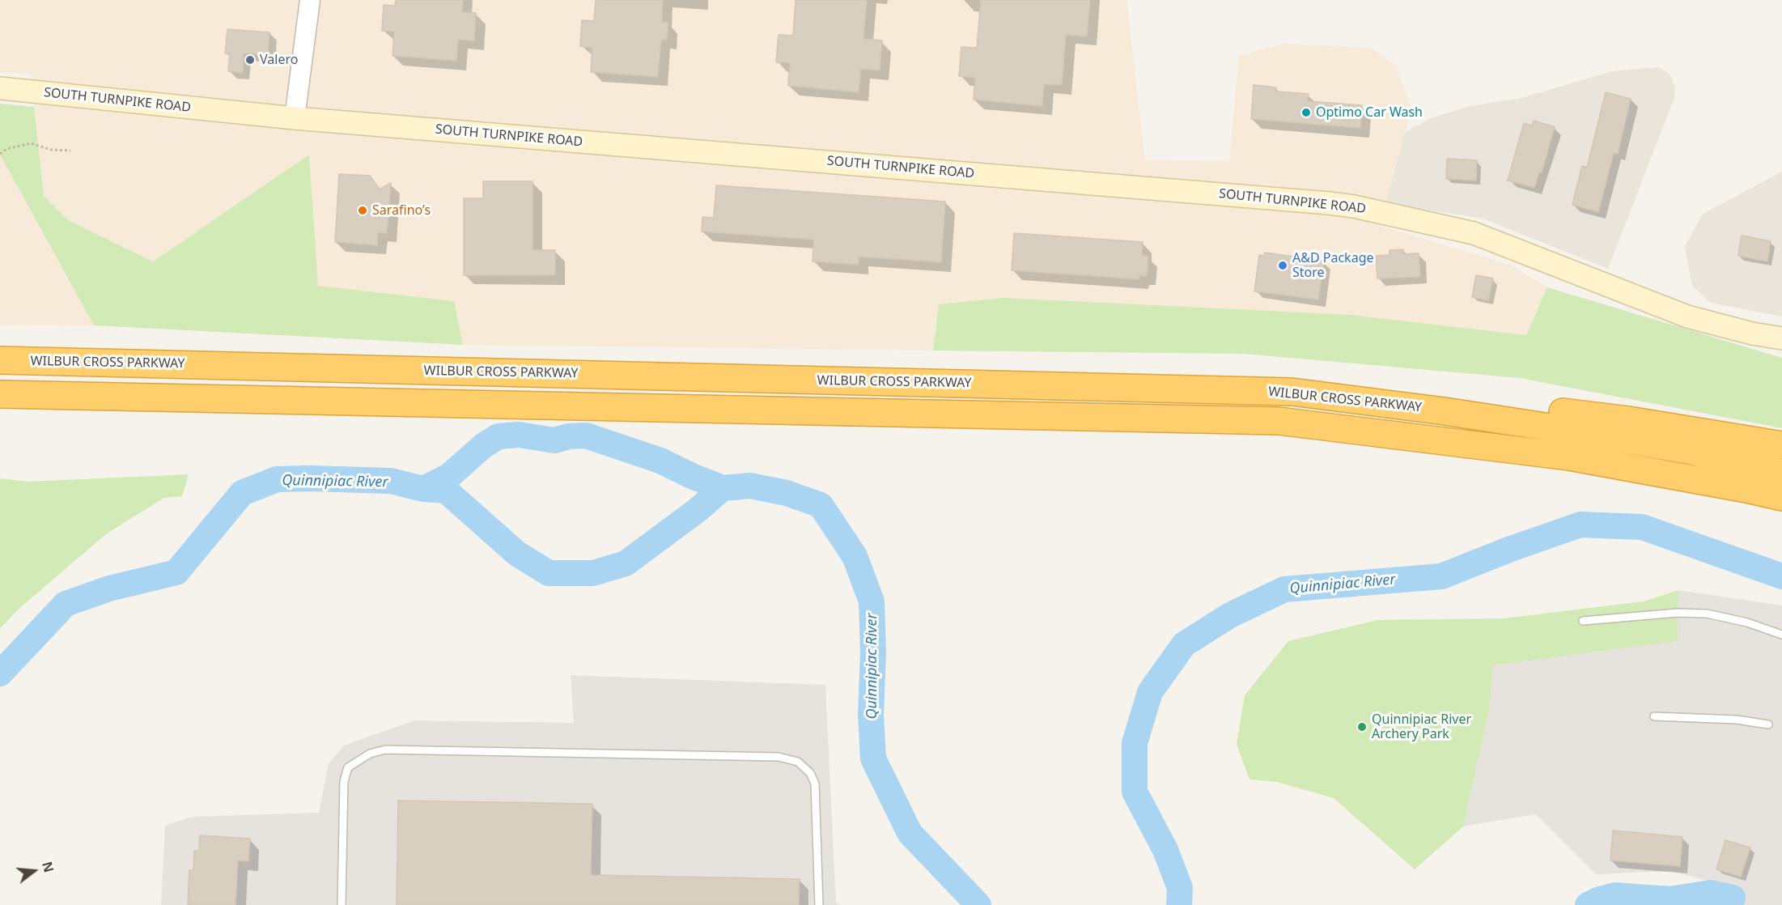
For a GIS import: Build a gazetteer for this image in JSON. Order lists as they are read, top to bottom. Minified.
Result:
{"streets":{"highway":["WILBUR CROSS PARKWAY"],"main road":["SOUTH TURNPIKE ROAD"]},"water":["Quinnipiac River"],"places":["Valero","Optimo Car Wash","Sarafino’s","A&D Package Store","Quinnipiac River Archery Park"],"north":"right"}
